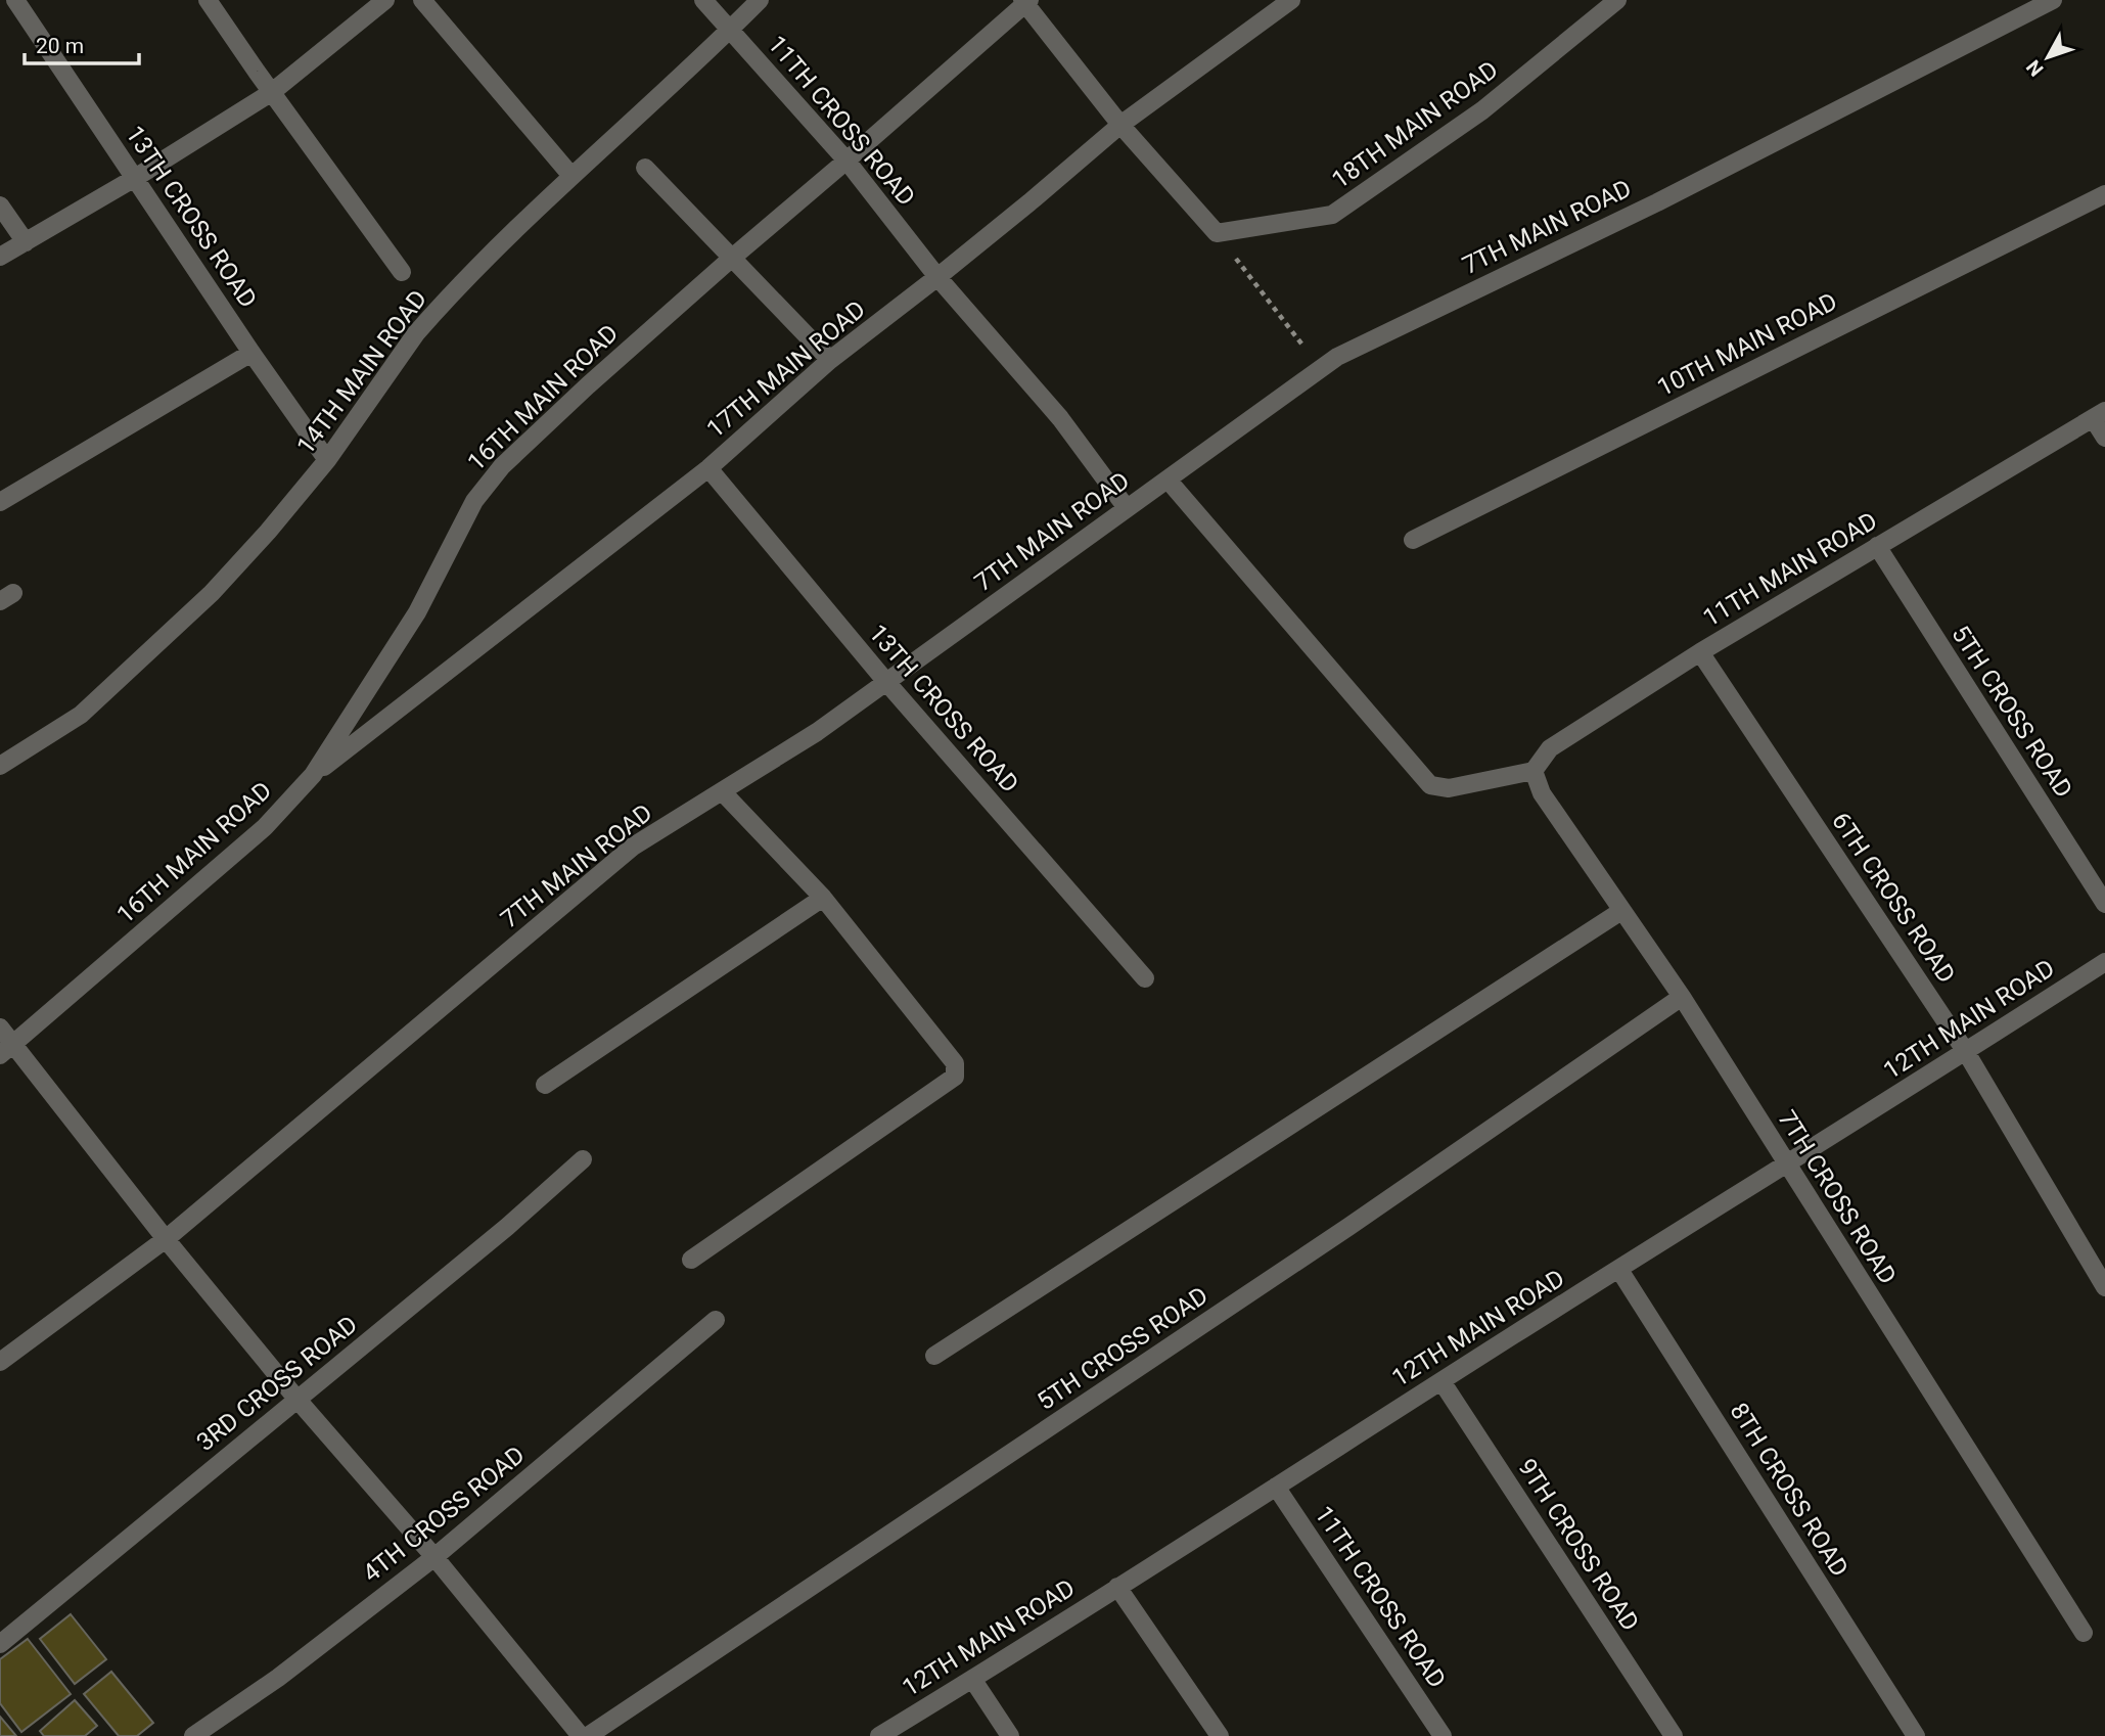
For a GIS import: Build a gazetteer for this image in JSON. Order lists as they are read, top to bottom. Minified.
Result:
{"streets":{"street":["11TH CROSS ROAD","18TH MAIN ROAD","13TH CROSS ROAD","7TH MAIN ROAD","10TH MAIN ROAD","17TH MAIN ROAD","14TH MAIN ROAD","16TH MAIN ROAD","11TH MAIN ROAD","5TH CROSS ROAD","6TH CROSS ROAD","12TH MAIN ROAD","7TH CROSS ROAD","3RD CROSS ROAD","8TH CROSS ROAD","4TH CROSS ROAD","9TH CROSS ROAD"]},"crossings":[["11TH CROSS ROAD","7TH MAIN ROAD"],["11TH CROSS ROAD","17TH MAIN ROAD"],["11TH CROSS ROAD","14TH MAIN ROAD"],["11TH CROSS ROAD","16TH MAIN ROAD"],["11TH CROSS ROAD","12TH MAIN ROAD"],["13TH CROSS ROAD","7TH MAIN ROAD"],["13TH CROSS ROAD","17TH MAIN ROAD"],["13TH CROSS ROAD","14TH MAIN ROAD"],["17TH MAIN ROAD","16TH MAIN ROAD"],["11TH MAIN ROAD","5TH CROSS ROAD"],["11TH MAIN ROAD","6TH CROSS ROAD"],["11TH MAIN ROAD","7TH CROSS ROAD"],["5TH CROSS ROAD","7TH CROSS ROAD"],["6TH CROSS ROAD","12TH MAIN ROAD"],["12TH MAIN ROAD","7TH CROSS ROAD"],["12TH MAIN ROAD","8TH CROSS ROAD"],["12TH MAIN ROAD","9TH CROSS ROAD"]],"scale_bar":"20 m","north":"bottom left"}
